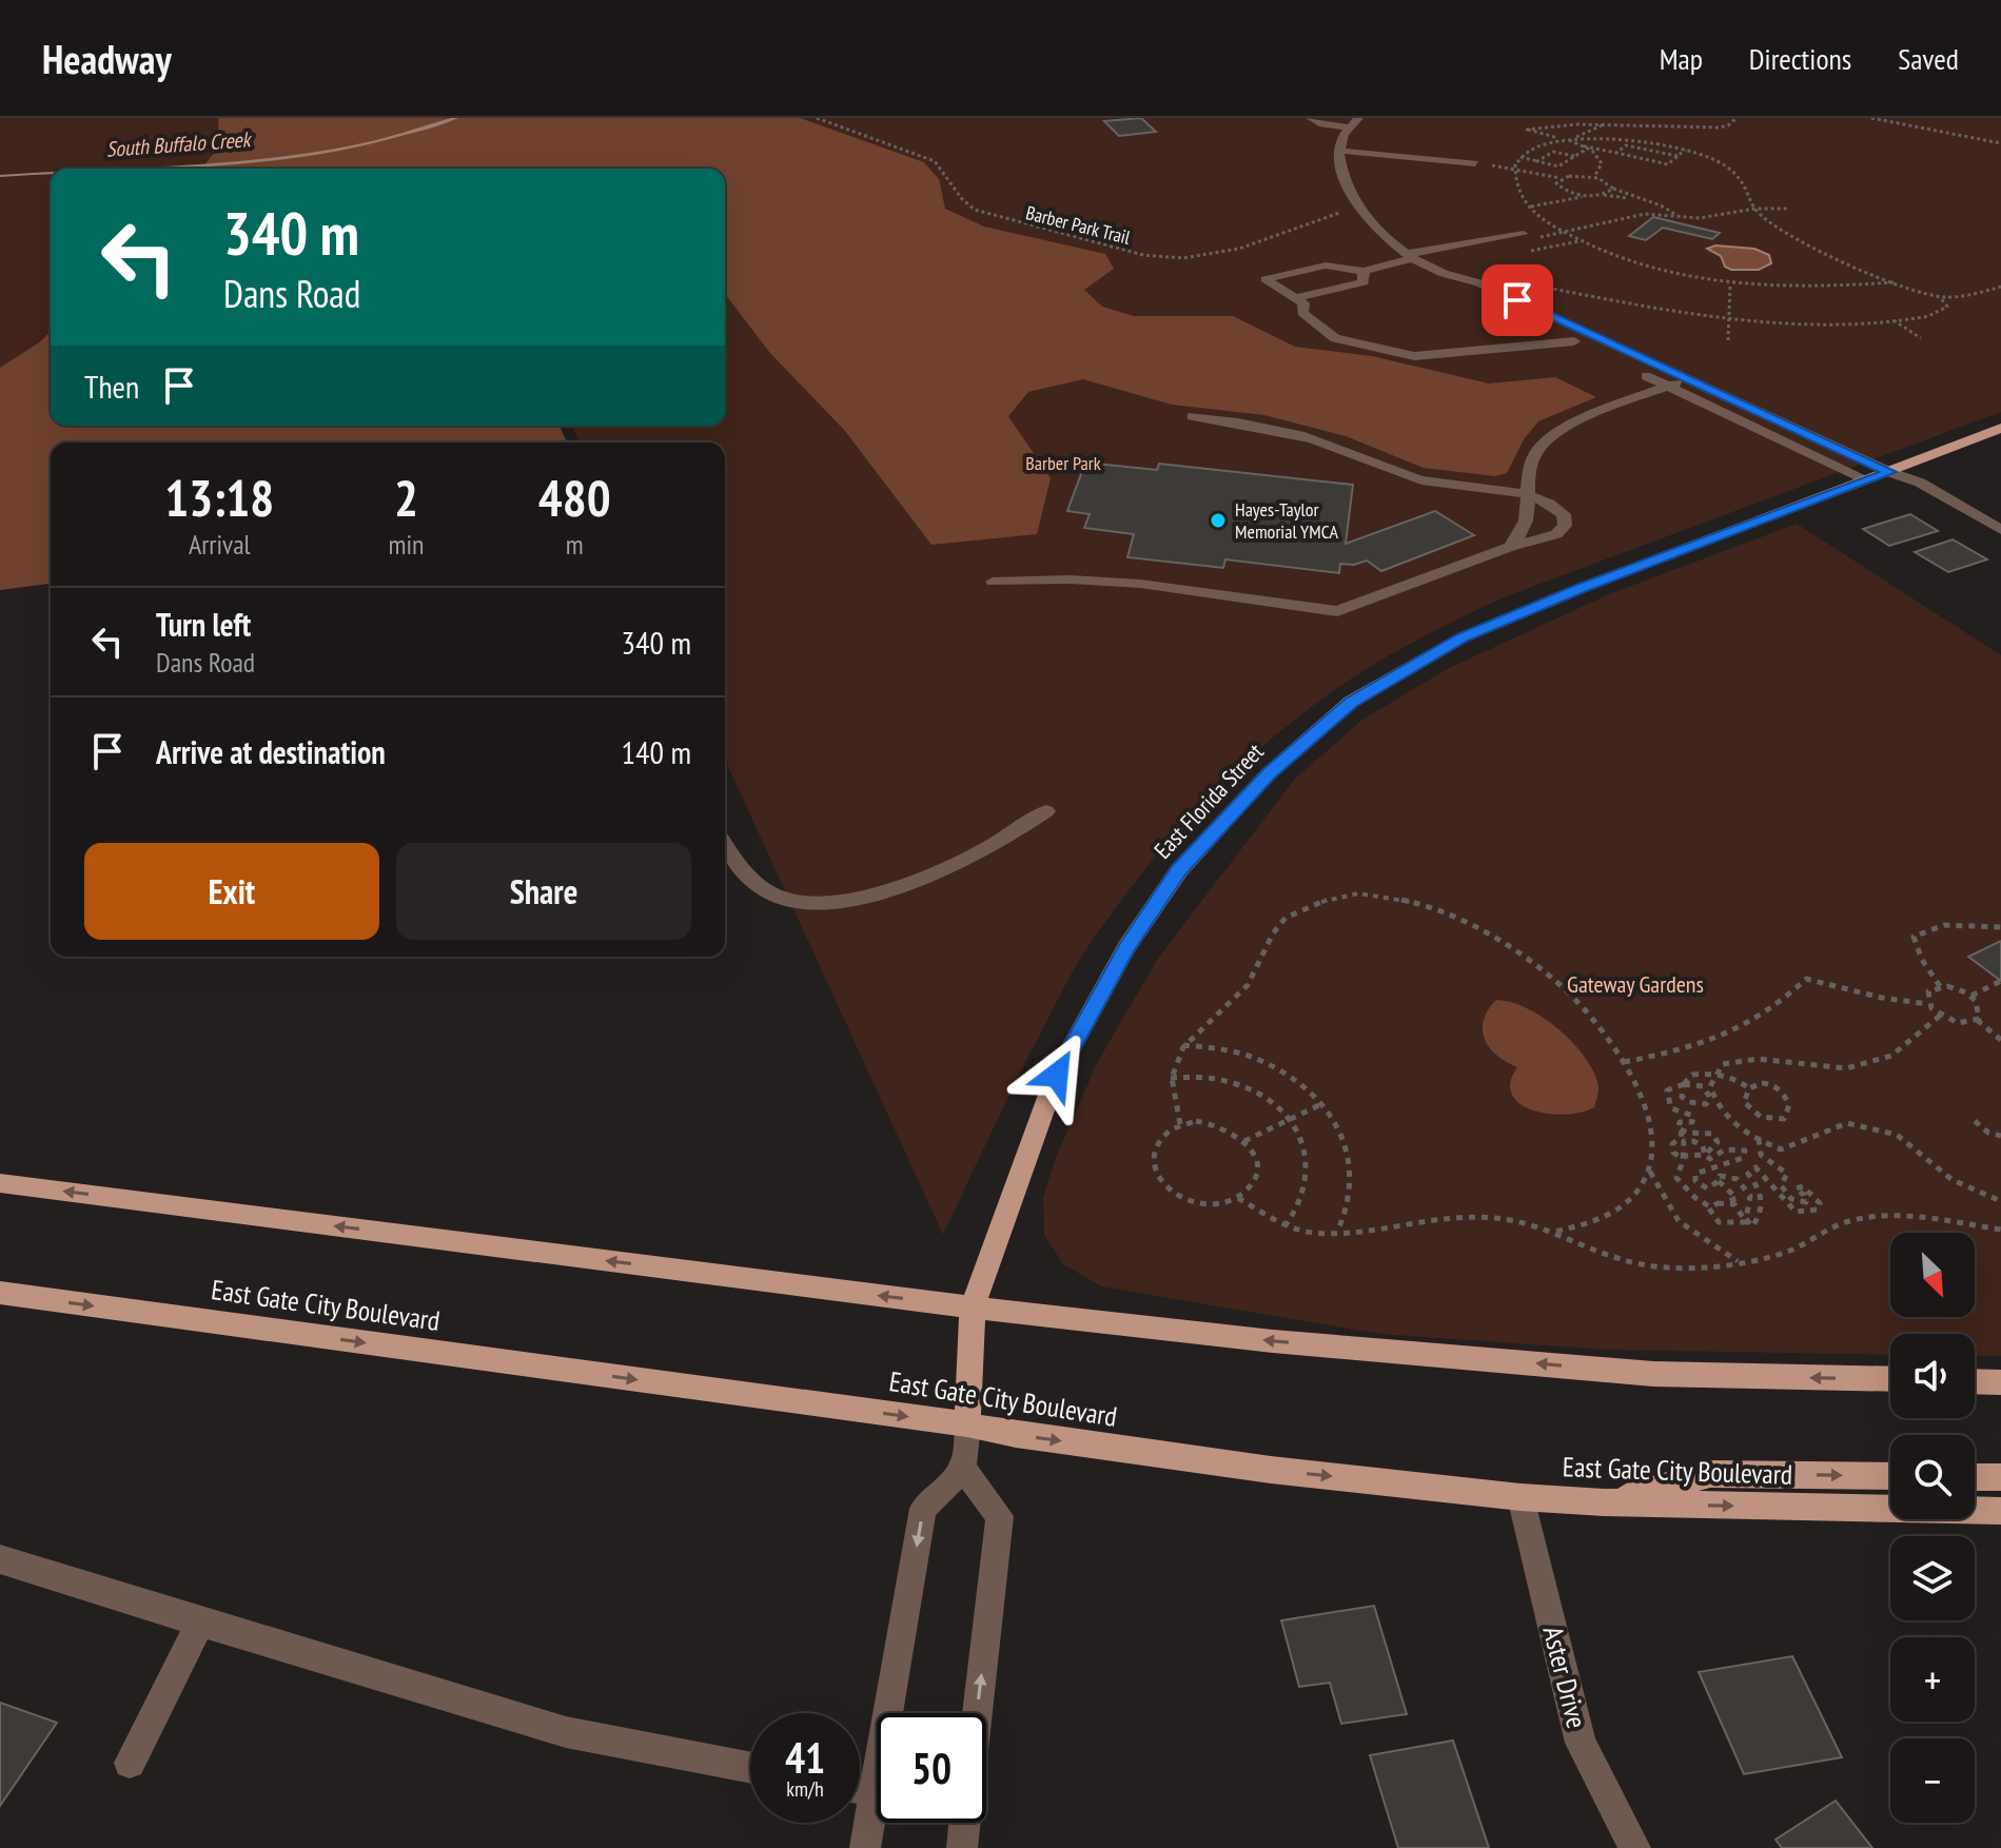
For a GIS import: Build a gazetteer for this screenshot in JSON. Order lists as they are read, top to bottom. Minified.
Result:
{"streets":{"main road":["East Florida Street","East Gate City Boulevard"],"street":["Aster Drive"],"path":["Barber Park Trail"]},"crossings":[["East Florida Street","East Gate City Boulevard"],["East Gate City Boulevard","Aster Drive"]],"water":["South Buffalo Creek"],"parks":["Barber Park","Gateway Gardens"],"places":["Hayes-Taylor Memorial YMCA"],"north":"bottom right","page":{"header":"Headway","nav":["Map","Directions","Saved"],"turn":["340 m","Dans Road"],"then":"Then","eta":["13:18","Arrival","2","min","480","m"],"list":[{"name":"Turn left","note":"Dans Road","value":"340 m"},{"name":"Arrive at destination","value":"140 m"}],"buttons":["Exit","Share"],"map_buttons":["+","−"],"speed":"41 km/h","limit":"50"}}
